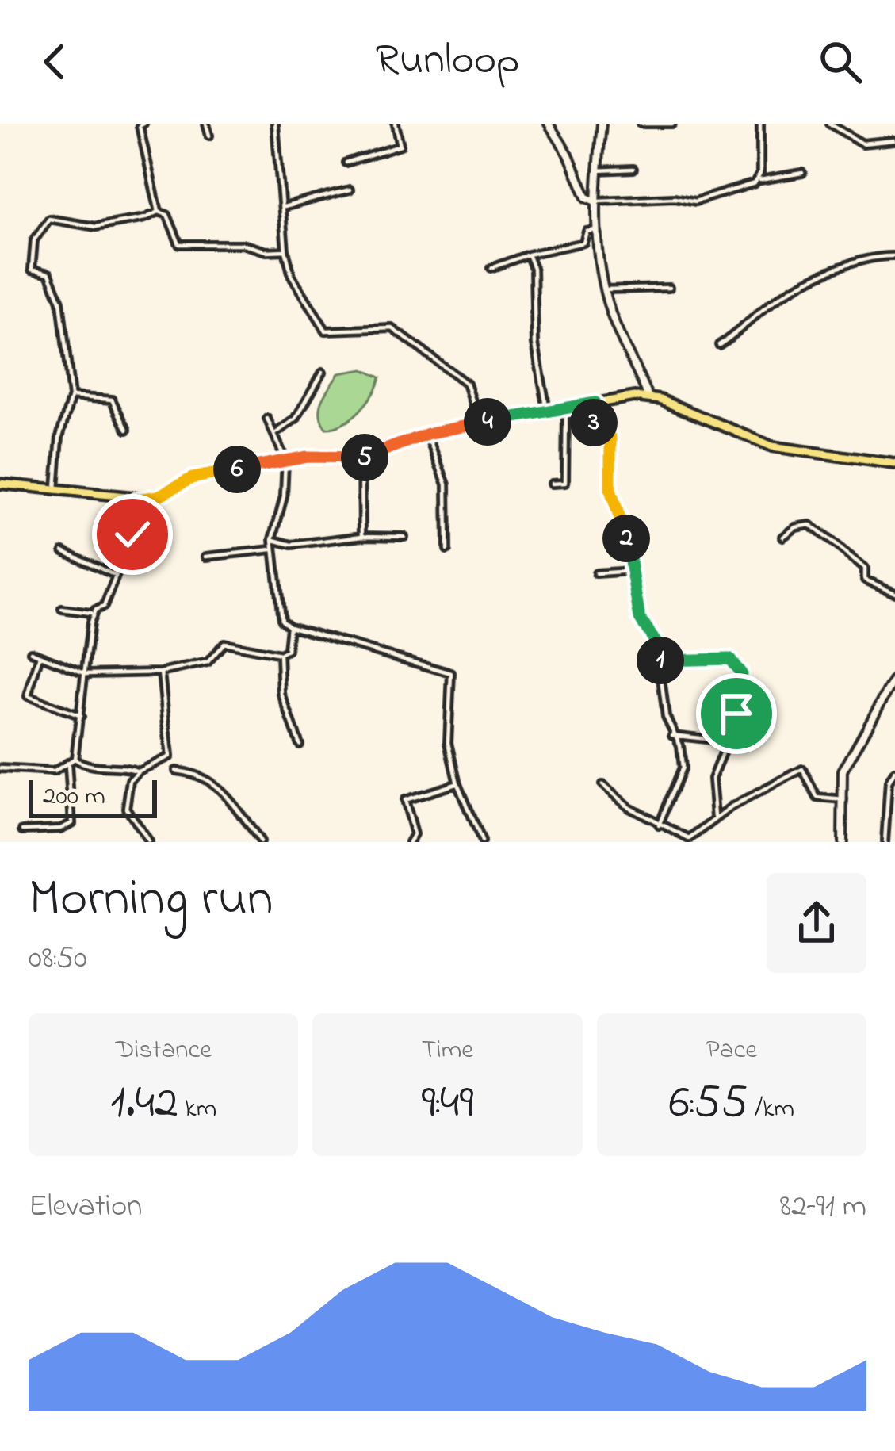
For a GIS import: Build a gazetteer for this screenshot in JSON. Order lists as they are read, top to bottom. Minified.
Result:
{"scale_bar":"200 m","page":{"header":"Runloop","pins":["4","3","5","6","2","1"],"scale":"200 m","heading":["Morning run","08:50"],"stats":[["Distance","1.42 km"],["Time","9:49"],["Pace","6:55 /km"]],"chart":["Elevation","82–91 m"]}}
